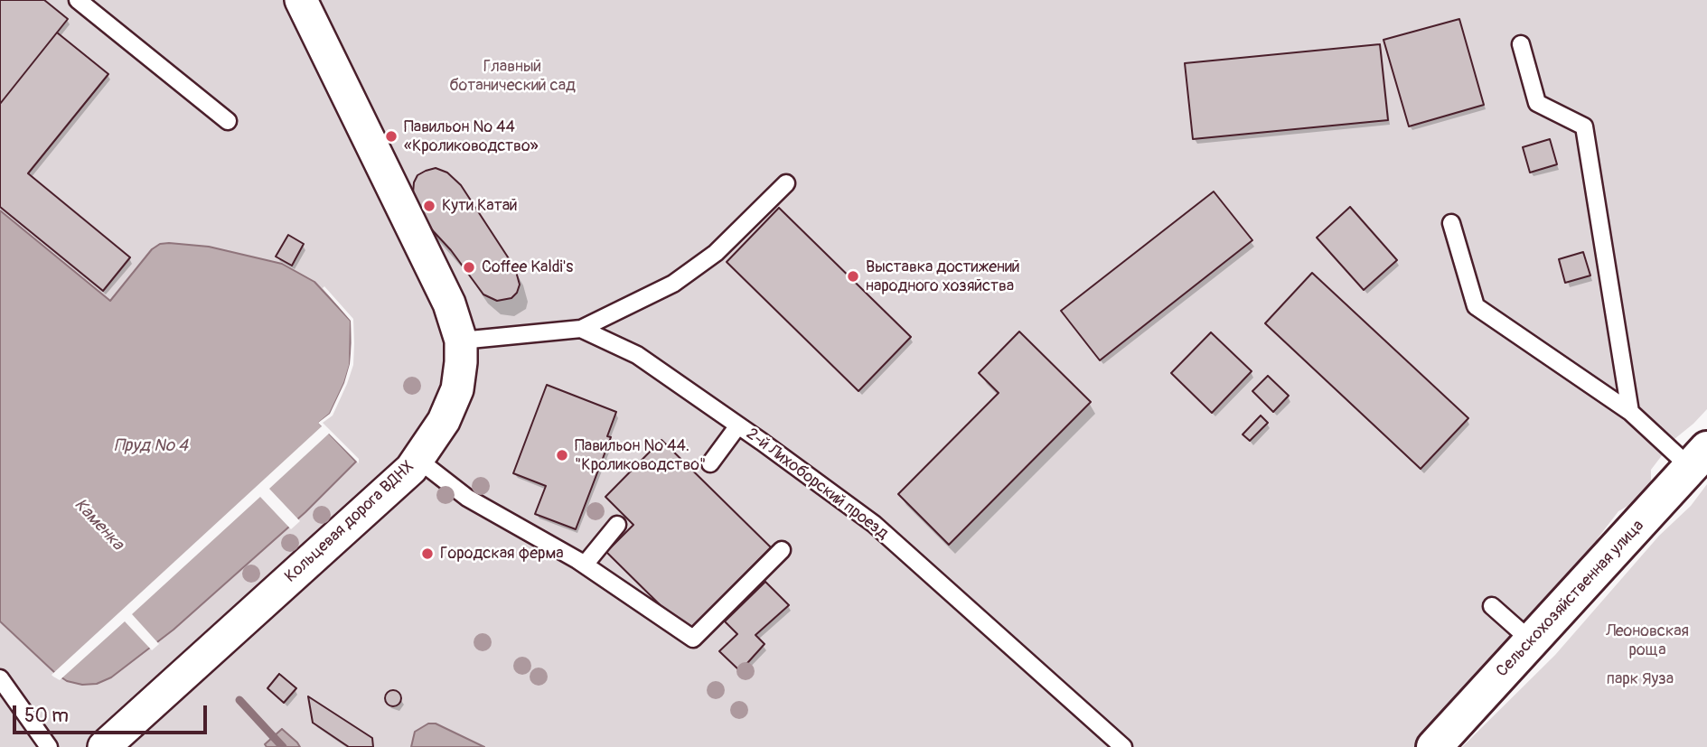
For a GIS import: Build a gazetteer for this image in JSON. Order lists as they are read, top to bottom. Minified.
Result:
{"streets":{"main road":["Сельскохозяйственная улица"],"street":["Кольцевая дорога ВДНХ"],"lane":["2-й Лихоборский проезд"]},"water":["Пруд № 4","Каменка"],"parks":["Главный ботанический сад","Леоновская роща","парк Яуза"],"places":["Павильон № 44 «Кролиководство»","Кути Катай","Coffee Kaldi's","Выставка достижений народного хозяйства","Павильон № 44. \"Кролиководство\"","Городская ферма"],"scale_bar":"50 m"}
